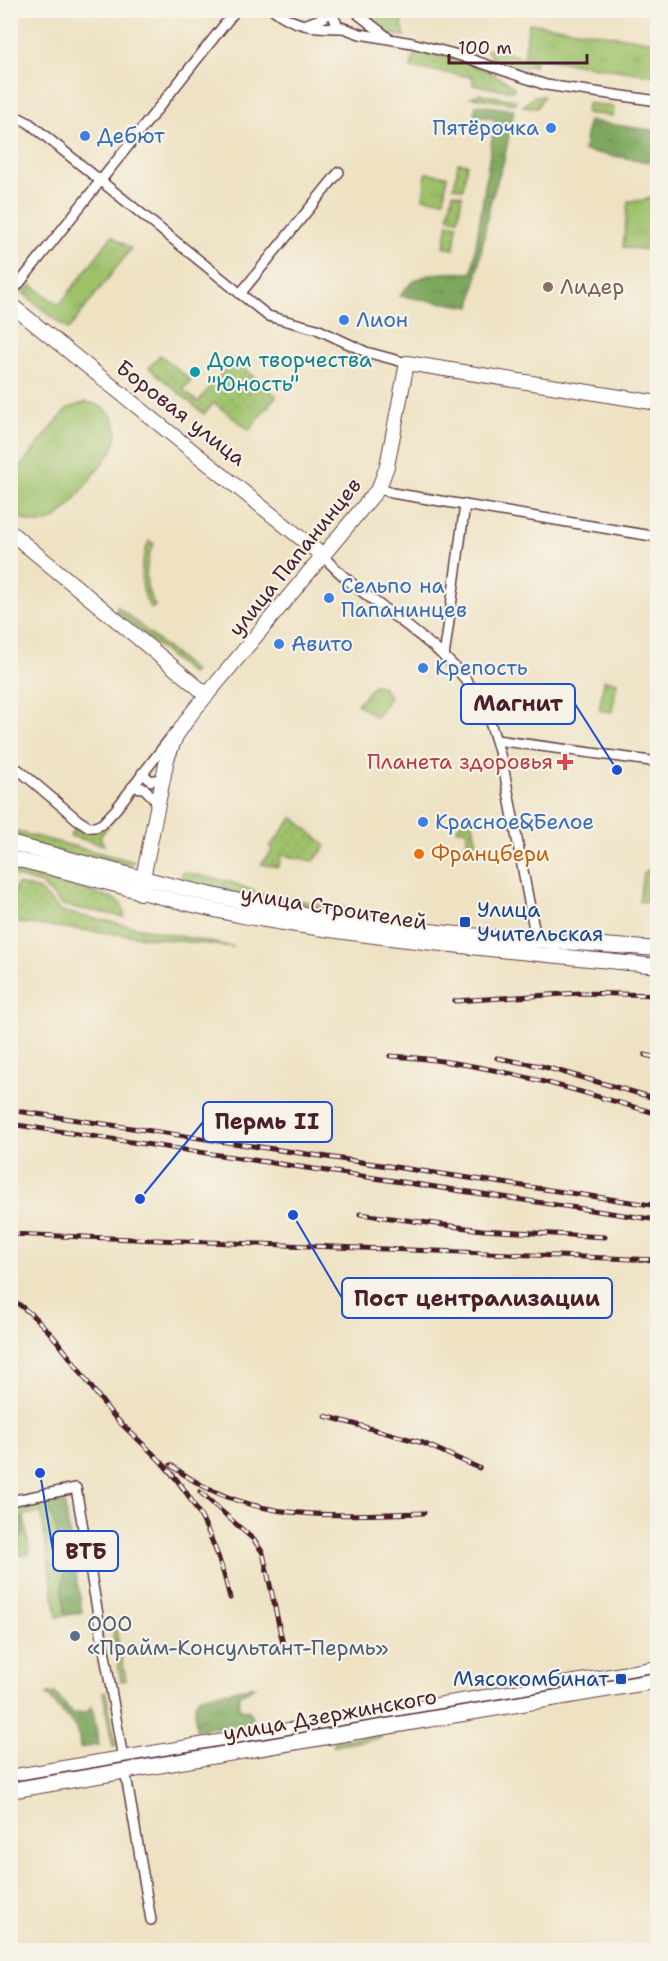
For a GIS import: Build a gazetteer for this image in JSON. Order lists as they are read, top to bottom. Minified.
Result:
{"streets":{"main road":["Боровая улица","улица Папанинцев","улица Строителей","улица Дзержинского"]},"crossings":[["Боровая улица","улица Папанинцев"],["улица Папанинцев","улица Строителей"]],"places":{"other":["Пятёрочка","Дебют","Лидер","Лион","Дом творчества \"Юность\"","Сельпо на Папанинцев","Авито","Крепость","Магнит","Красное&Белое","Францбери","Пермь II","Пост централизации","ВТБ","ООО «Прайм-Консультант-Пермь»"],"health":["Планета здоровья"],"transit":["Улица Учительская","Мясокомбинат"]},"scale_bar":"100 m"}
